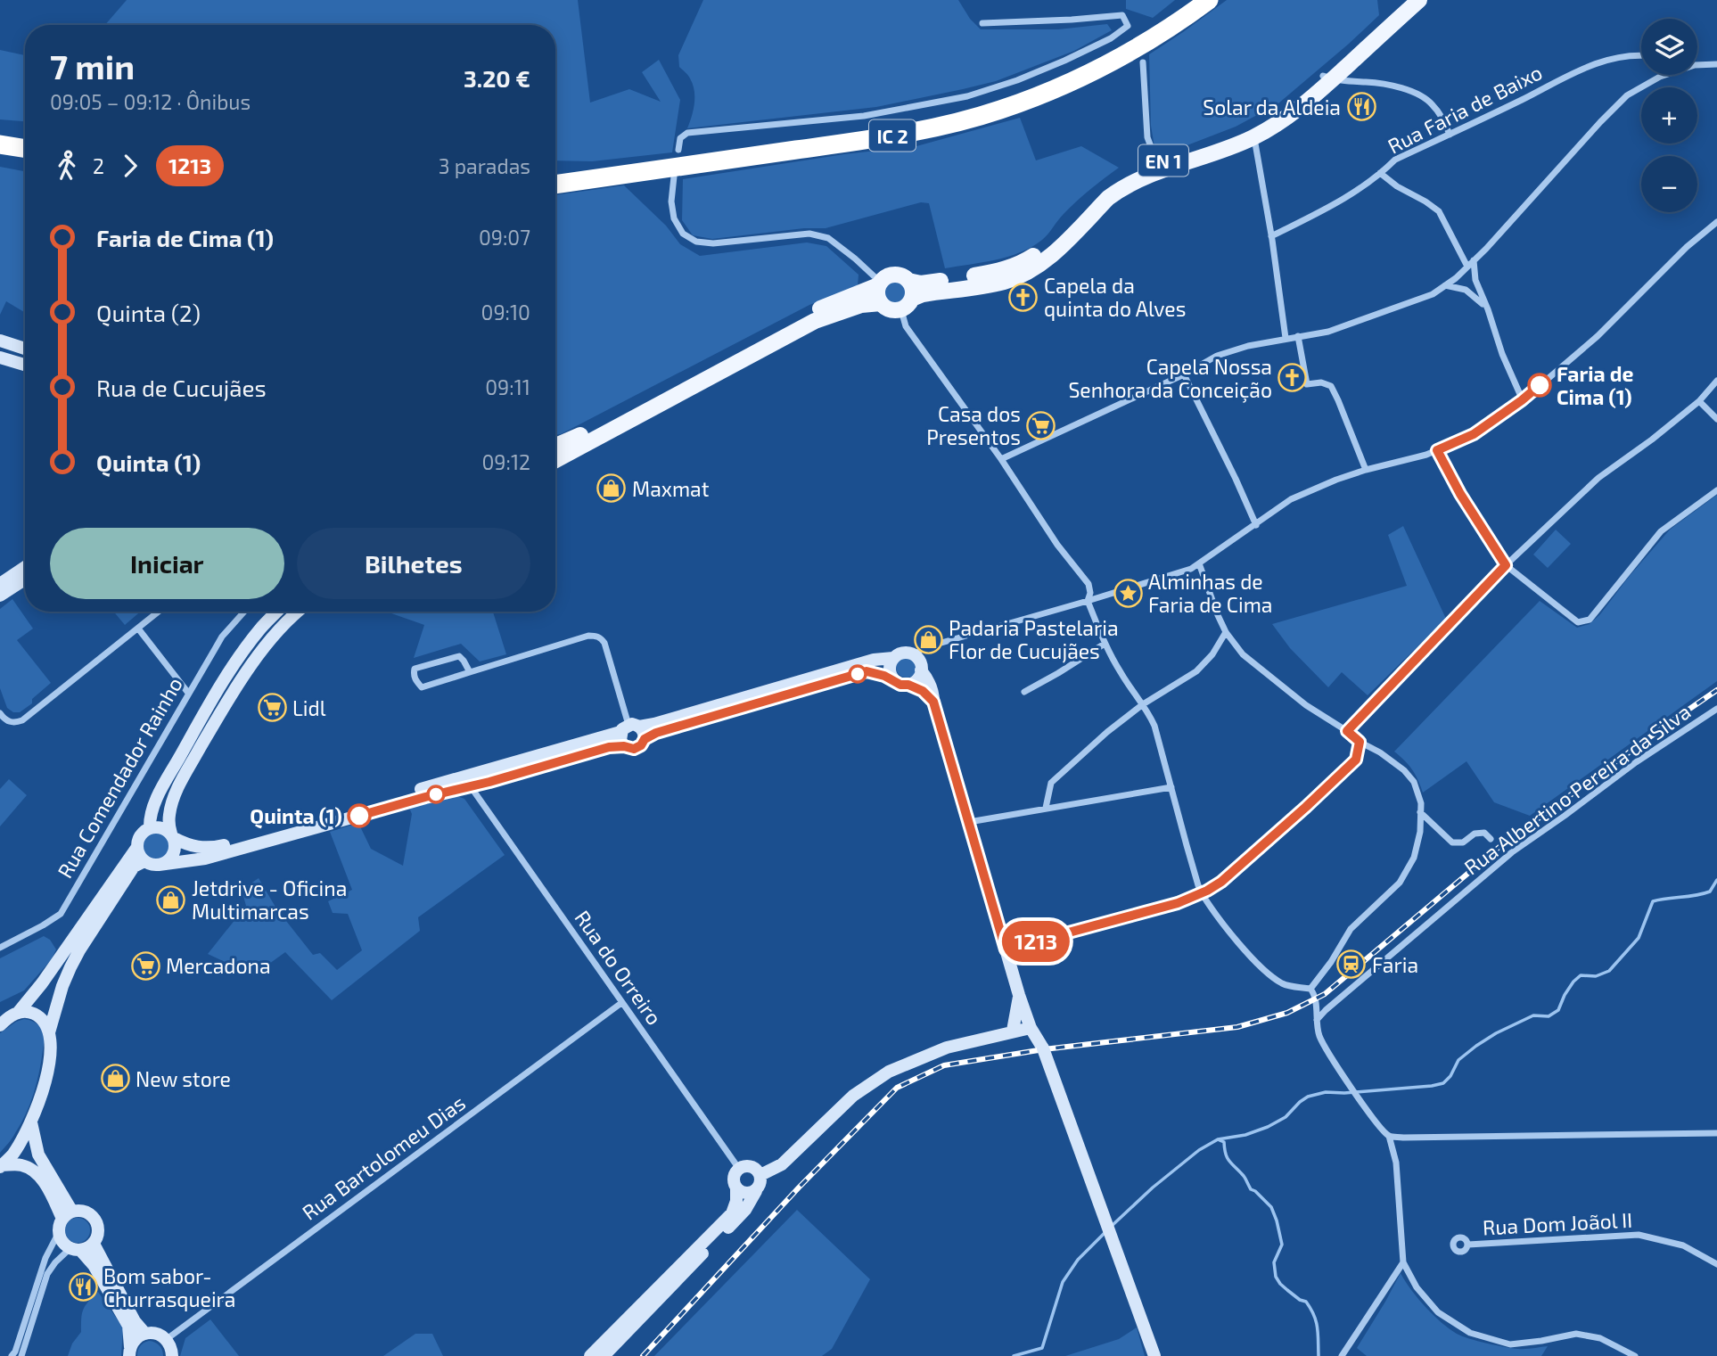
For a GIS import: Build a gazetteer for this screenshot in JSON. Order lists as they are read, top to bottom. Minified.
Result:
{"streets":{"highway":["IC 2"],"main road":["EN 1"],"street":["Rua Faria de Baixo","Rua Comendador Rainho","Rua Albertino Pereira da Silva","Rua do Orreiro","Rua Bartolomeu Dias","Rua Dom Joãol II"]},"crossings":[["Rua do Orreiro","Rua Bartolomeu Dias"]],"places":{"restaurant":["Solar da Aldeia","Bom sabor- Churrasqueira"],"church":["Capela da quinta do Alves","Capela Nossa Senhora da Conceição"],"other":["Faria de Cima (1)","Quinta (1)"],"supermarket":["Casa dos Presentos","Lidl","Mercadona"],"shop":["Maxmat","Padaria Pastelaria Flor de Cucujães","Jetdrive - Oficina Multimarcas","New store"],"place":["Alminhas de Faria de Cima"],"station":["Faria"]},"lines":["bus line 1213"],"page":{"on_map":"1213","map_buttons":["+","−"],"heading":["7 min","09:05 – 09:12 · Ônibus","3.20 €"],"legs":["2","1213","3 paradas"],"list":[{"name":"Faria de Cima (1)","value":"09:07"},{"name":"Quinta (2)","value":"09:10"},{"name":"Rua de Cucujães","value":"09:11"},{"name":"Quinta (1)","value":"09:12"}],"buttons":["Iniciar","Bilhetes"]}}
